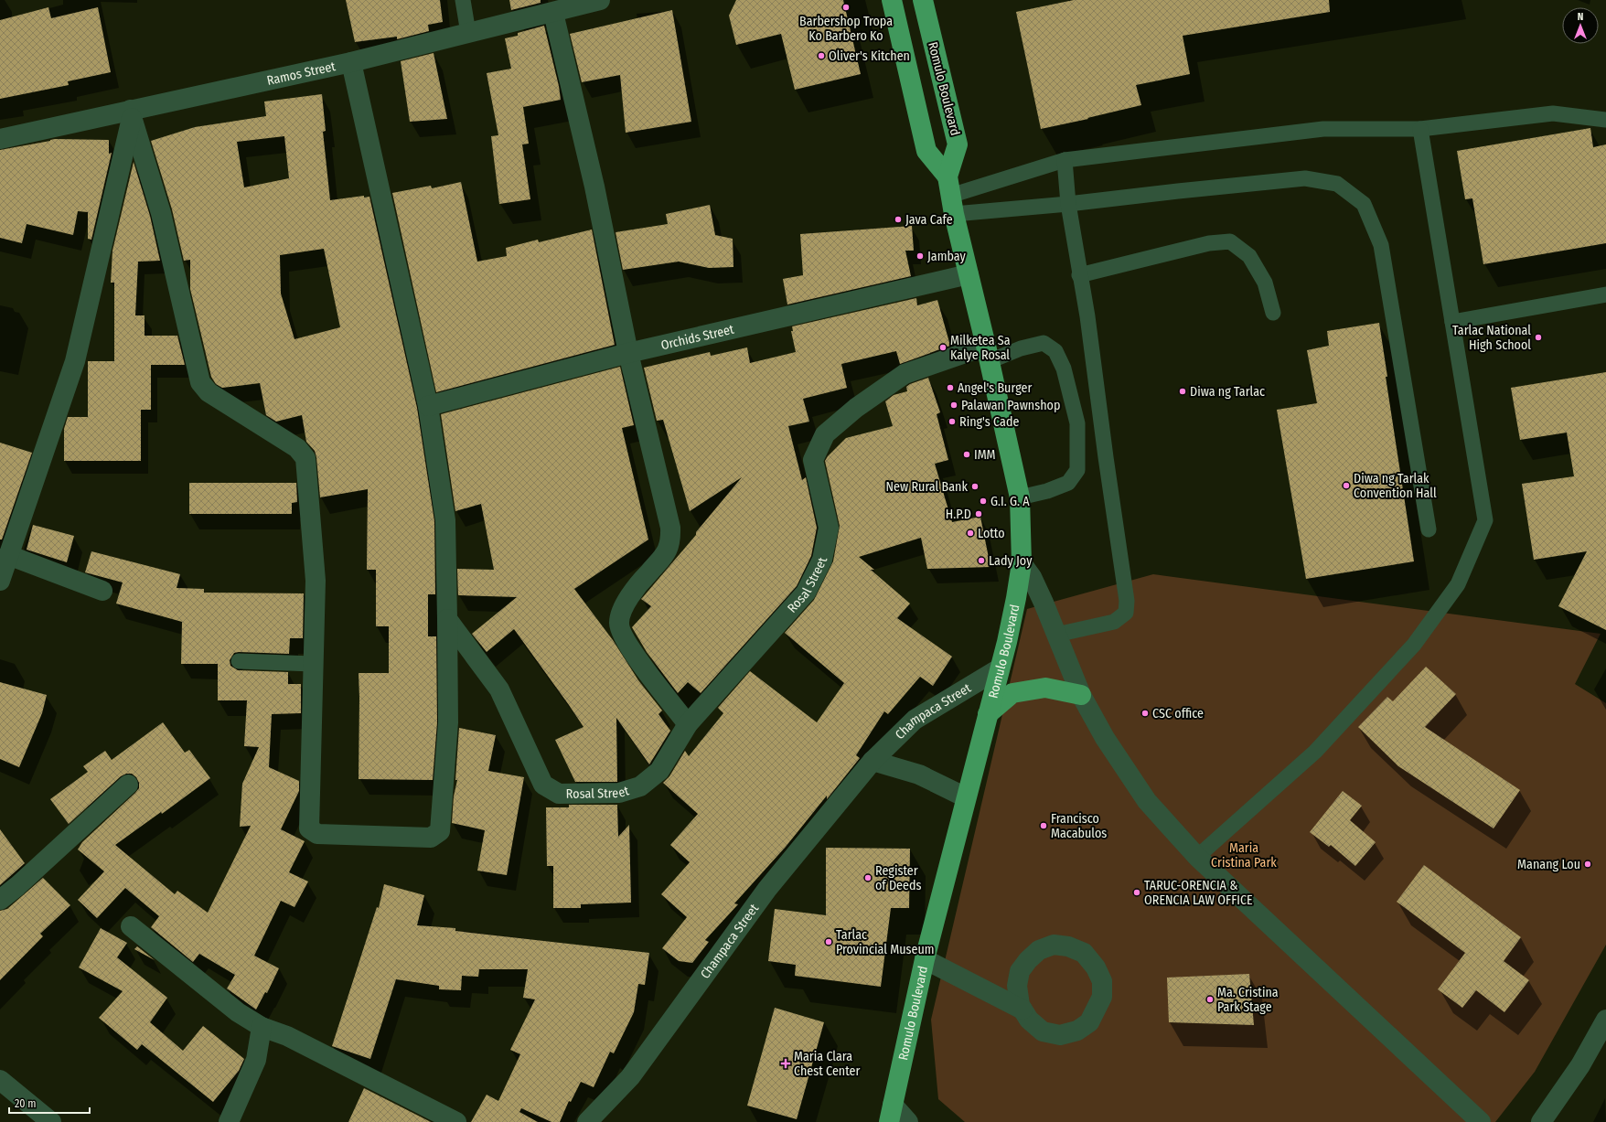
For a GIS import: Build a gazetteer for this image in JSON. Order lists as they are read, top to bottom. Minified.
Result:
{"streets":{"highway":["Romulo Boulevard"],"street":["Ramos Street","Orchids Street","Rosal Street","Champaca Street"]},"crossings":[["Romulo Boulevard","Orchids Street"],["Romulo Boulevard","Rosal Street"],["Romulo Boulevard","Champaca Street"]],"parks":["Maria Cristina Park"],"places":{"other":["Barbershop Tropa Ko Barbero Ko","Oliver's Kitchen","Java Cafe","Jambay","Tarlac National High School","Milketea Sa Kalye Rosal","Angel's Burger","Diwa ng Tarlac","Palawan Pawnshop","Ring's Cade","IMM","Diwa ng Tarlak Convention Hall","New Rural Bank","G.I. G. A","H.P.D","Lotto","Lady Joy","CSC office","Francisco Macabulos","Manang Lou","Register of Deeds","TARUC-ORENCIA & ORENCIA LAW OFFICE","Tarlac Provincial Museum","Ma. Cristina Park Stage"],"health":["Maria Clara Chest Center"]},"scale_bar":"20 m","north":"top"}
